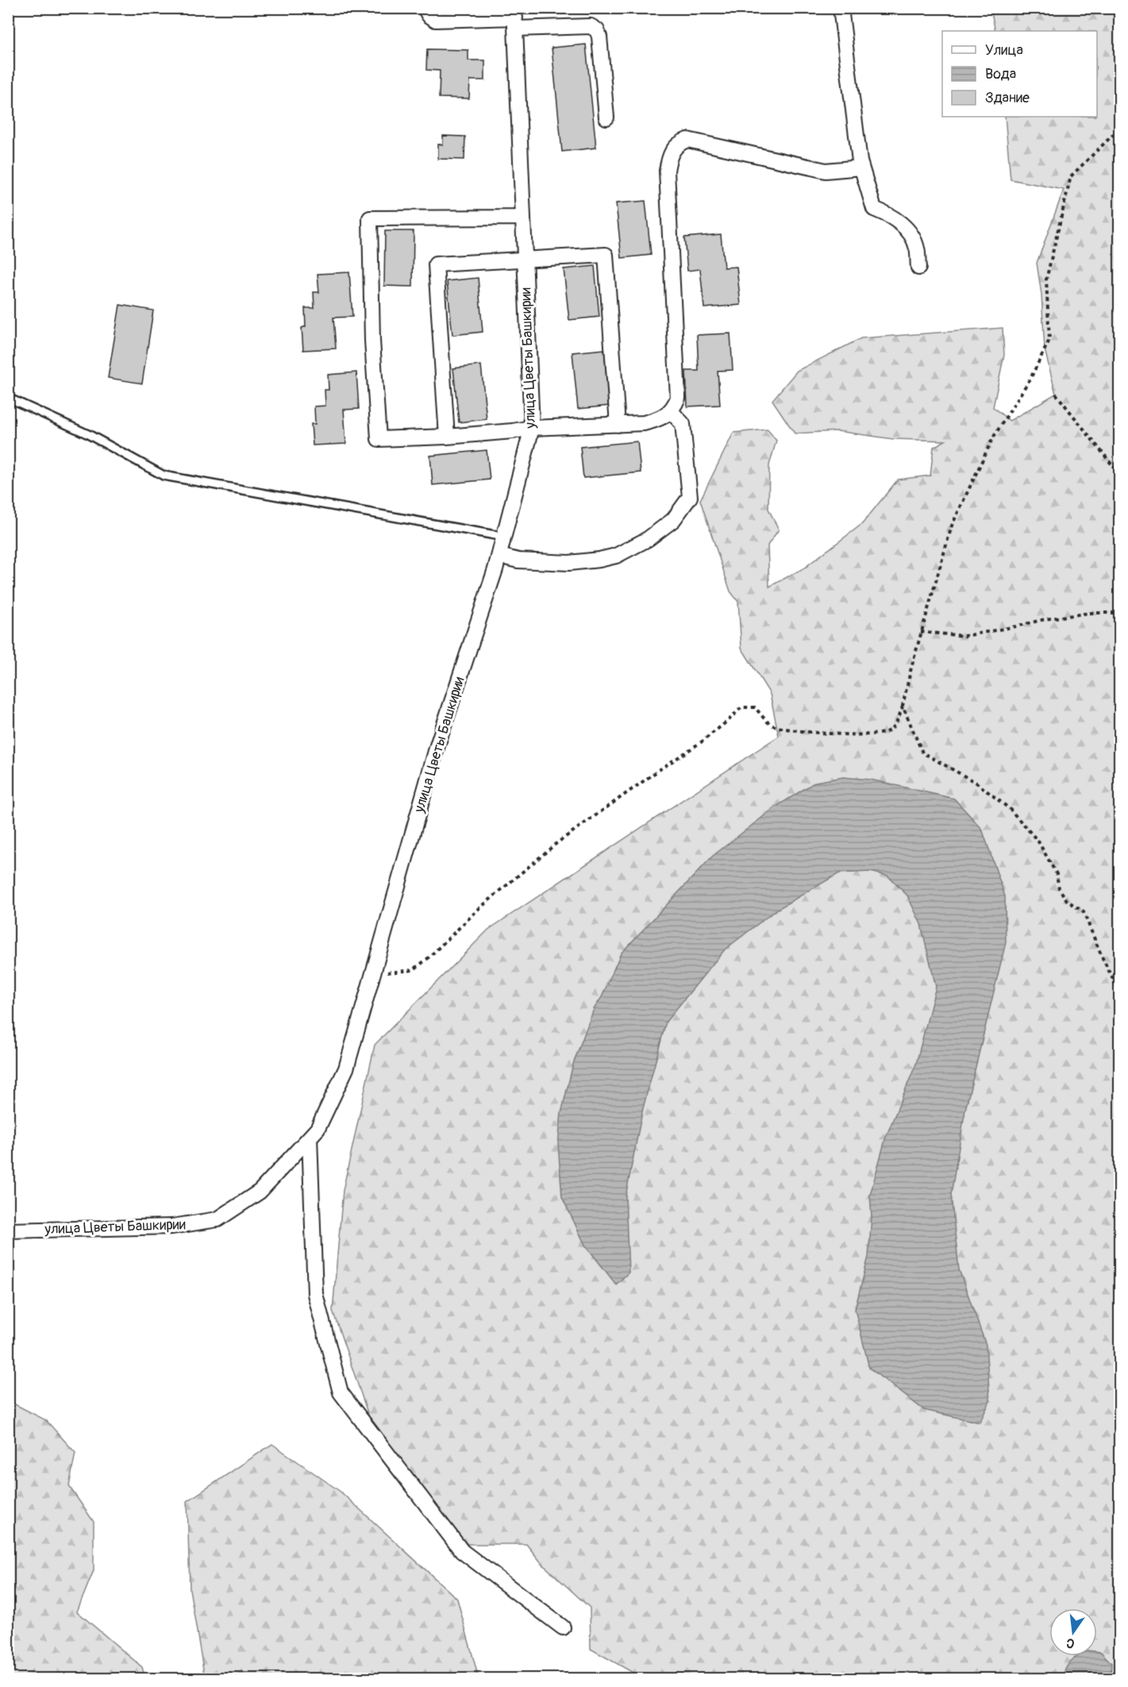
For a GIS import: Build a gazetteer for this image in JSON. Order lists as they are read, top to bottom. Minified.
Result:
{"streets":{"street":["улица Цветы Башкирии"]},"legend":["Улица","Вода","Здание"],"north":"bottom"}
